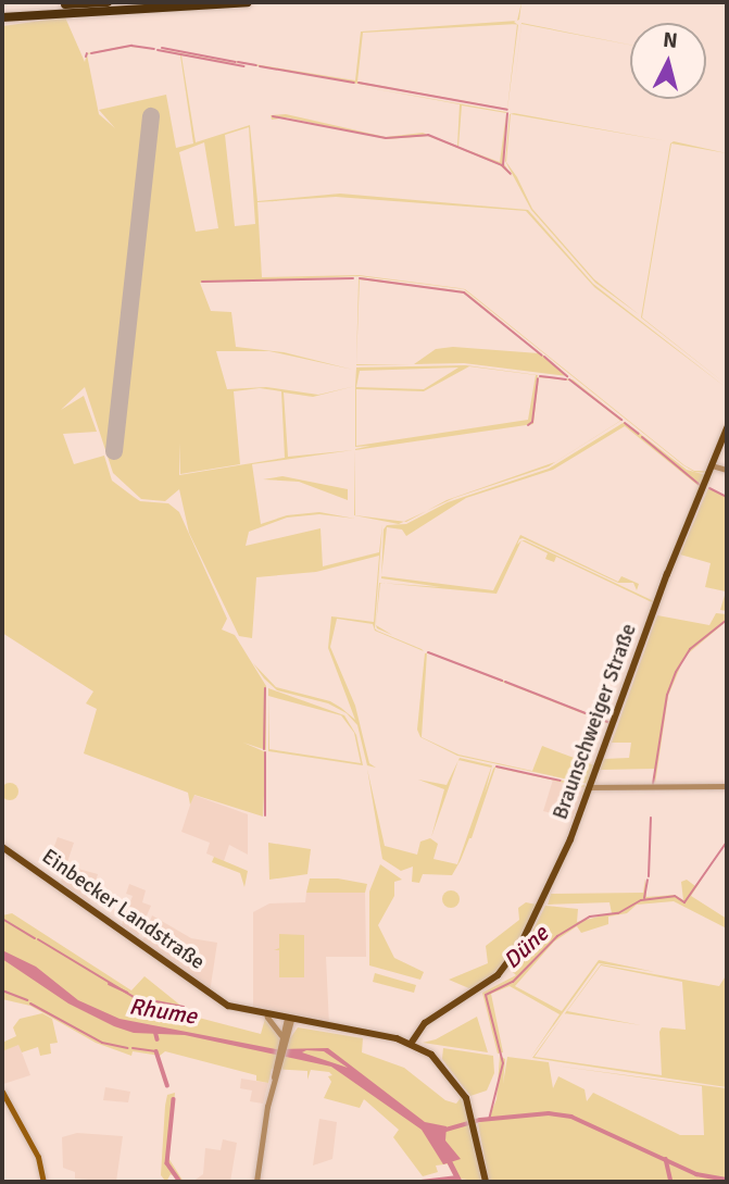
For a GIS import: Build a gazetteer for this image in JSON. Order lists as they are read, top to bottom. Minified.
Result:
{"streets":{"main road":["Braunschweiger Straße","Einbecker Landstraße"]},"water":["Düne","Rhume"],"north":"top"}
